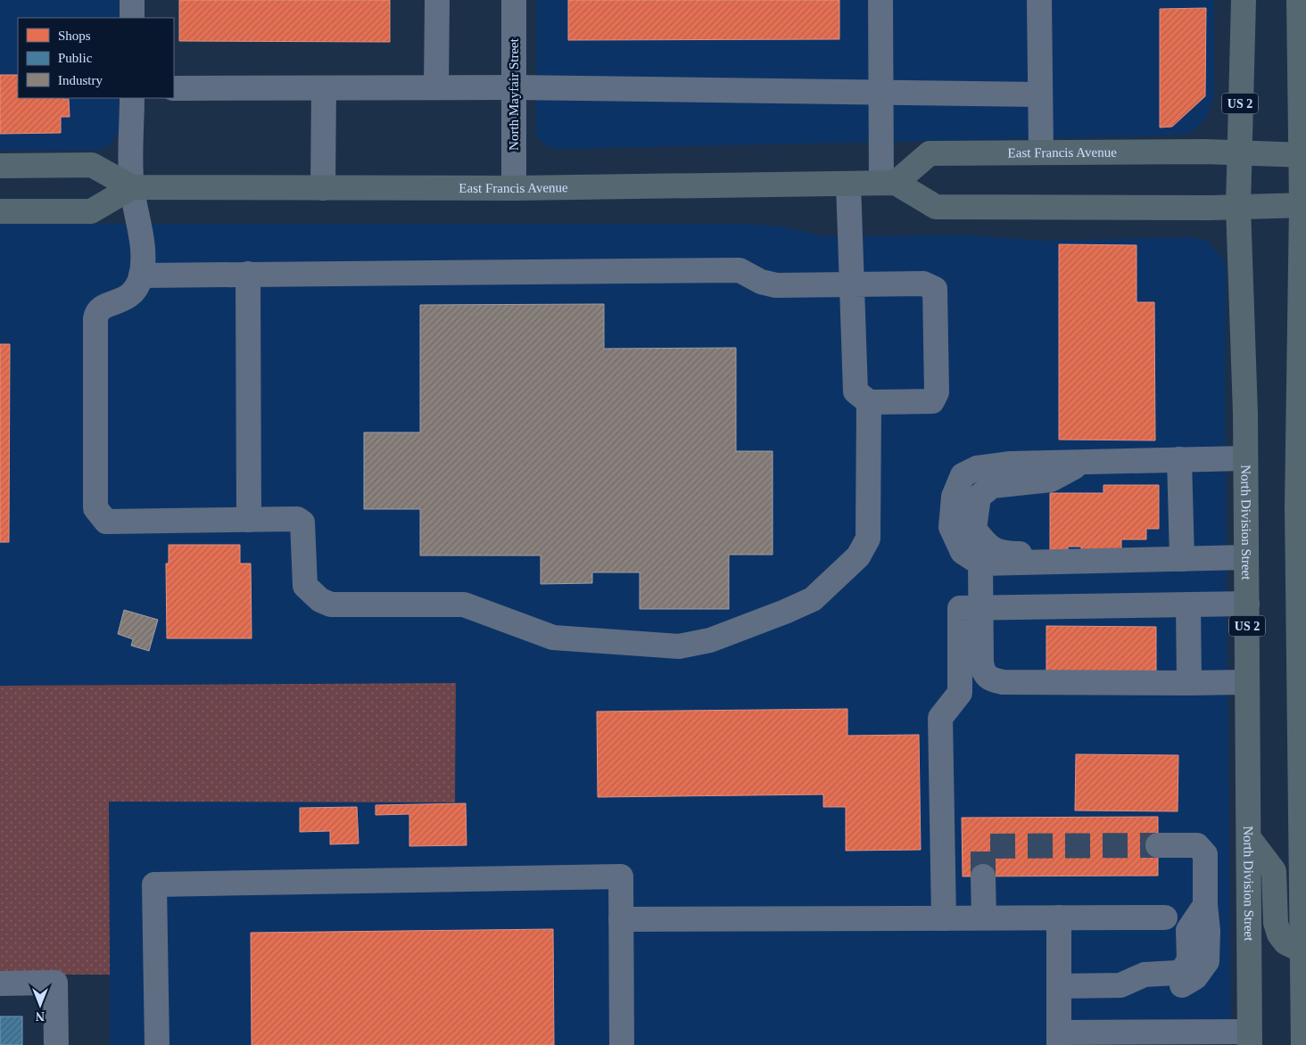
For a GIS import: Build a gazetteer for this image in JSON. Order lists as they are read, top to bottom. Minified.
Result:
{"streets":{"main road":["US 2","East Francis Avenue","North Division Street"],"street":["North Mayfair Street"]},"crossings":[["North Mayfair Street","East Francis Avenue"],["East Francis Avenue","North Division Street"]],"legend":["Shops","Public","Industry"],"north":"bottom"}
